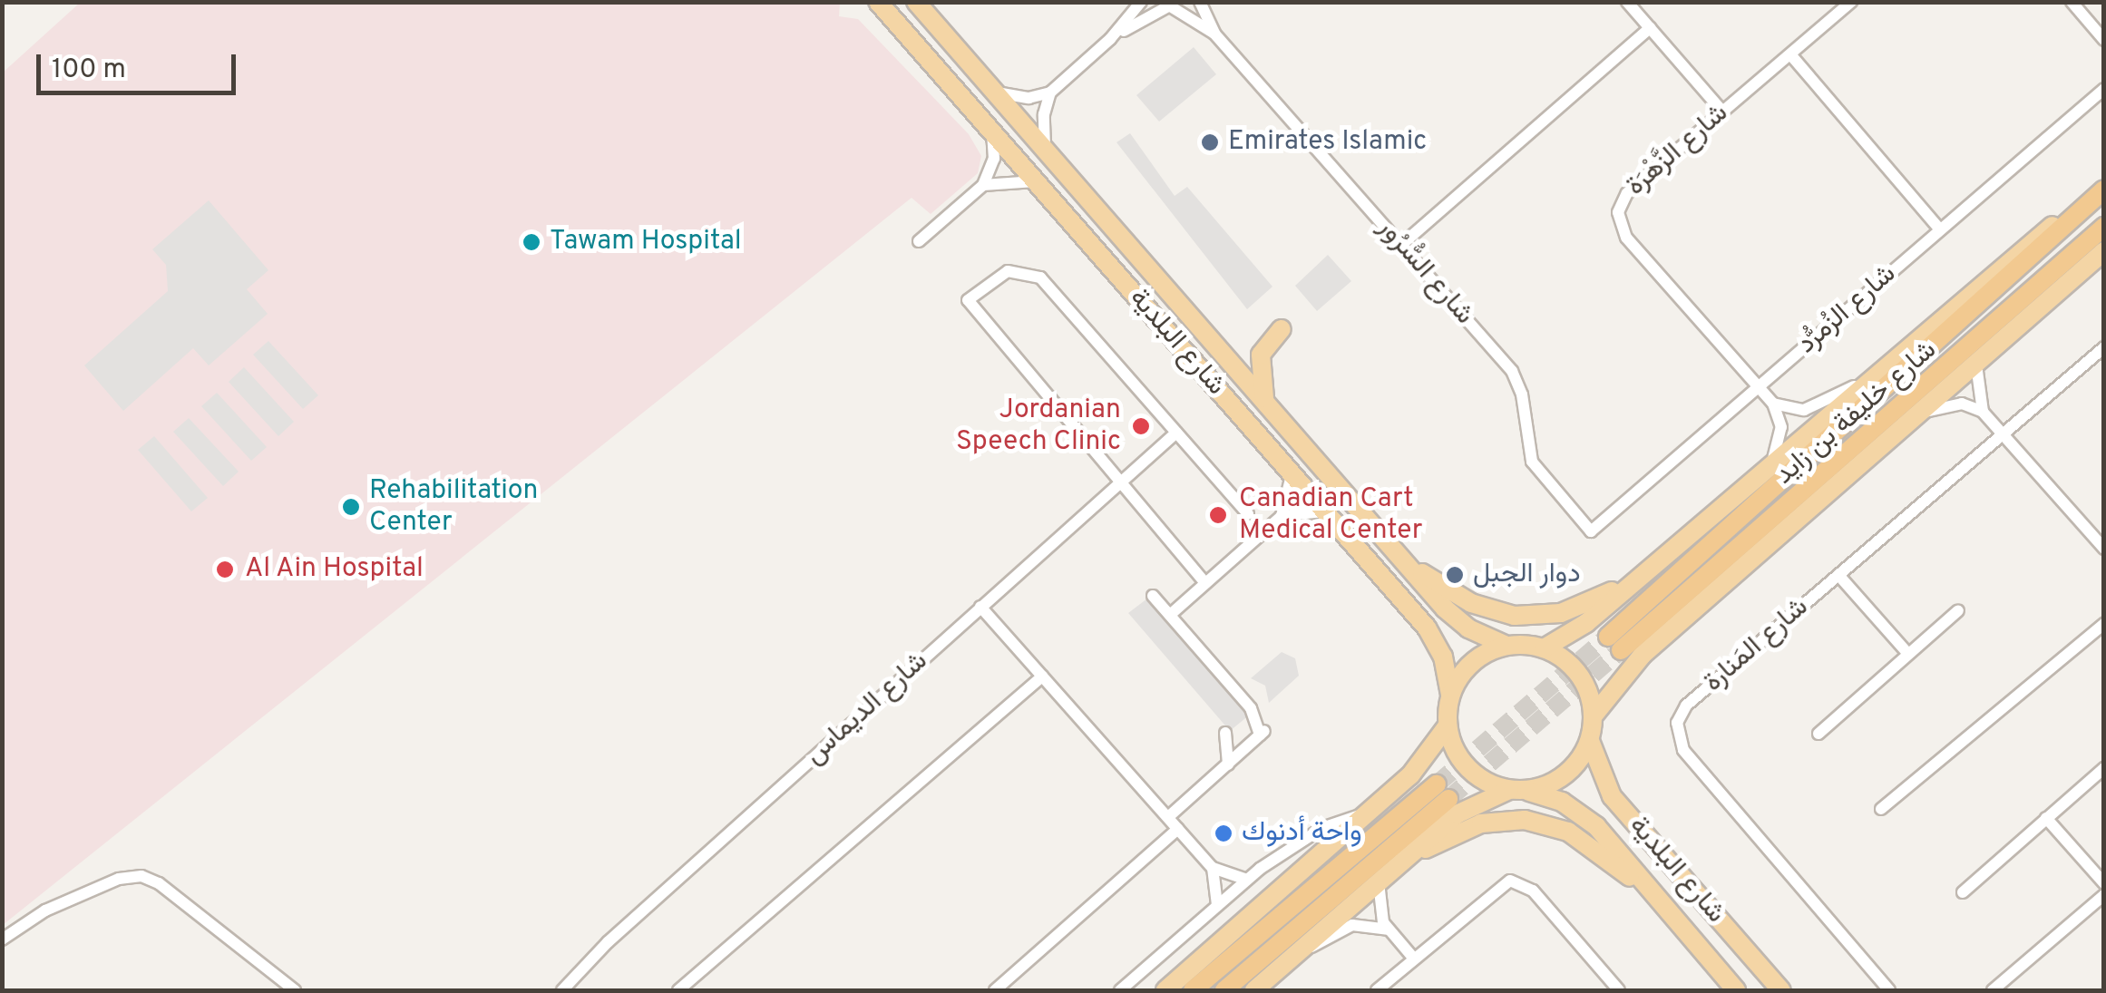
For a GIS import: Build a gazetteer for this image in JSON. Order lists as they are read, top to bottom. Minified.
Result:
{"streets":{"highway":["شارع خليفة بن زايد"],"main road":["شارع البلدية"],"street":["شارع الزَّهْرَة","شارع السُّرُور","شارع الزُمرُّد","شارع المَنارة","شارع الديماس"]},"crossings":[["شارع الزَّهْرَة","شارع الزُمرُّد"],["شارع السُّرُور","شارع الزُمرُّد"]],"places":["Emirates Islamic","Tawam Hospital","Jordanian Speech Clinic","Rehabilitation Center","Canadian Cart Medical Center","Al Ain Hospital","دوار الجبل","واحة أدنوك"],"scale_bar":"100 m"}
